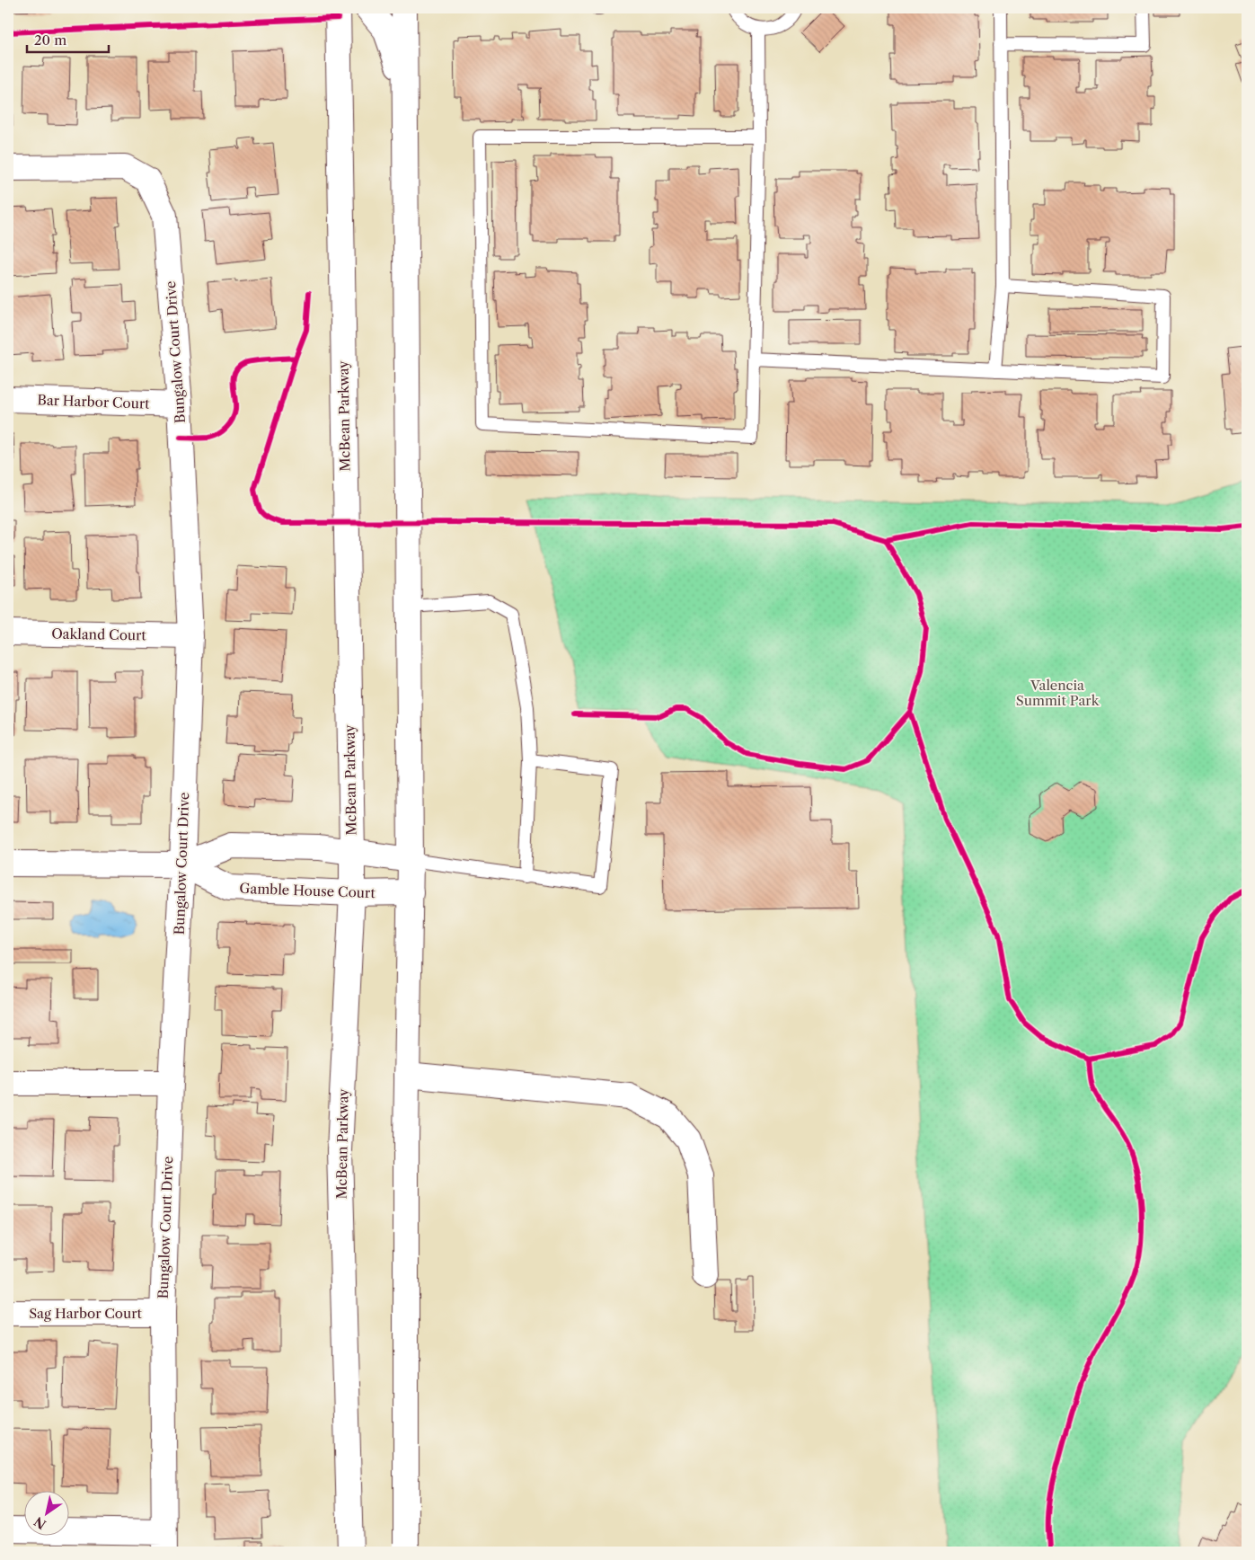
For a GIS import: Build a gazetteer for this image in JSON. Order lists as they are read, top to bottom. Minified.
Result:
{"streets":{"street":["Bungalow Court Drive","Bar Harbor Court","McBean Parkway","Oakland Court","Gamble House Court","Sag Harbor Court"]},"crossings":[["Bungalow Court Drive","Bar Harbor Court"],["Bungalow Court Drive","Oakland Court"],["Bungalow Court Drive","Gamble House Court"],["Bungalow Court Drive","Sag Harbor Court"],["McBean Parkway","Gamble House Court"]],"parks":["Valencia Summit Park"],"scale_bar":"20 m","north":"bottom left"}
